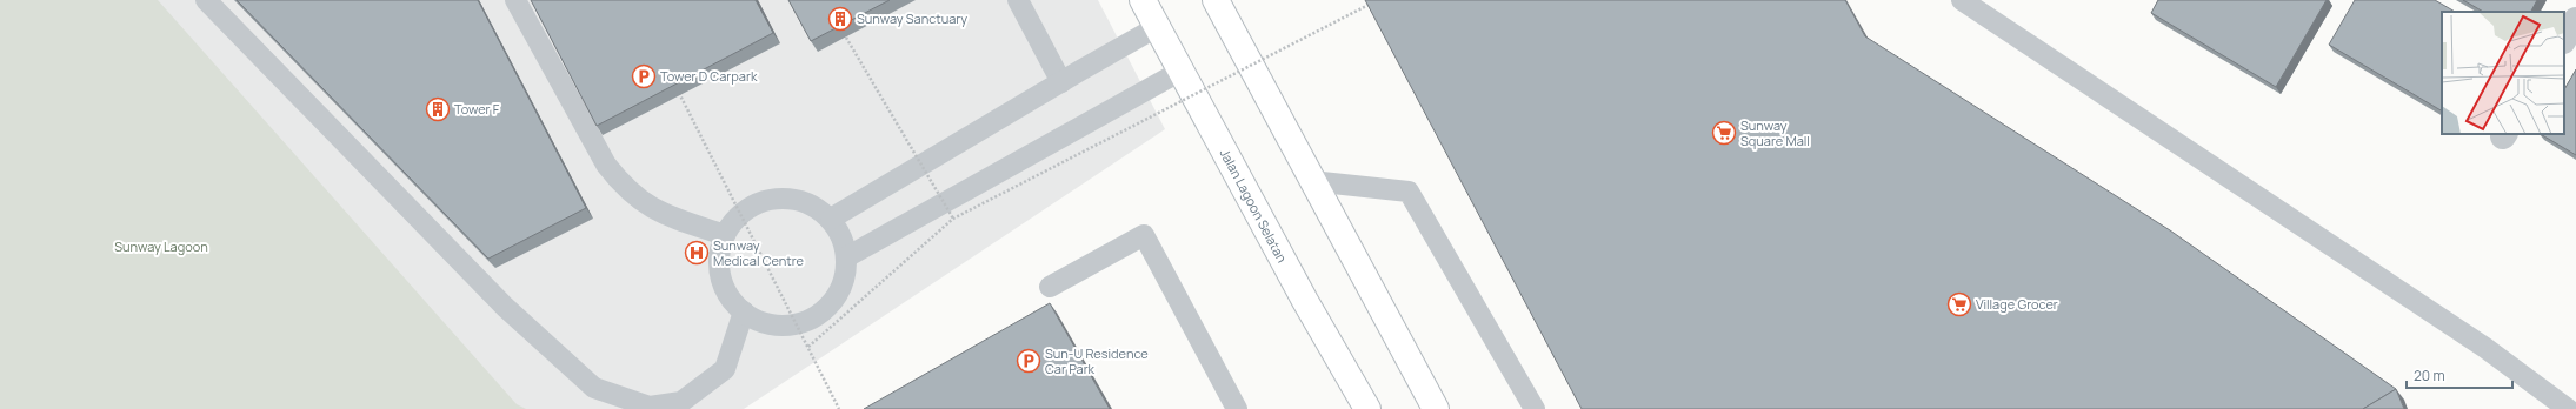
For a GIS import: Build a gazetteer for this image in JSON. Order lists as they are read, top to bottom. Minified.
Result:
{"streets":{"main road":["Jalan Lagoon Selatan"]},"parks":["Sunway Lagoon"],"places":{"building":["Sunway Sanctuary","Tower F"],"parking":["Tower D Carpark","Sun-U Residence Car Park"],"supermarket":["Sunway Square Mall","Village Grocer"],"hospital":["Sunway Medical Centre"]},"scale_bar":"20 m"}
